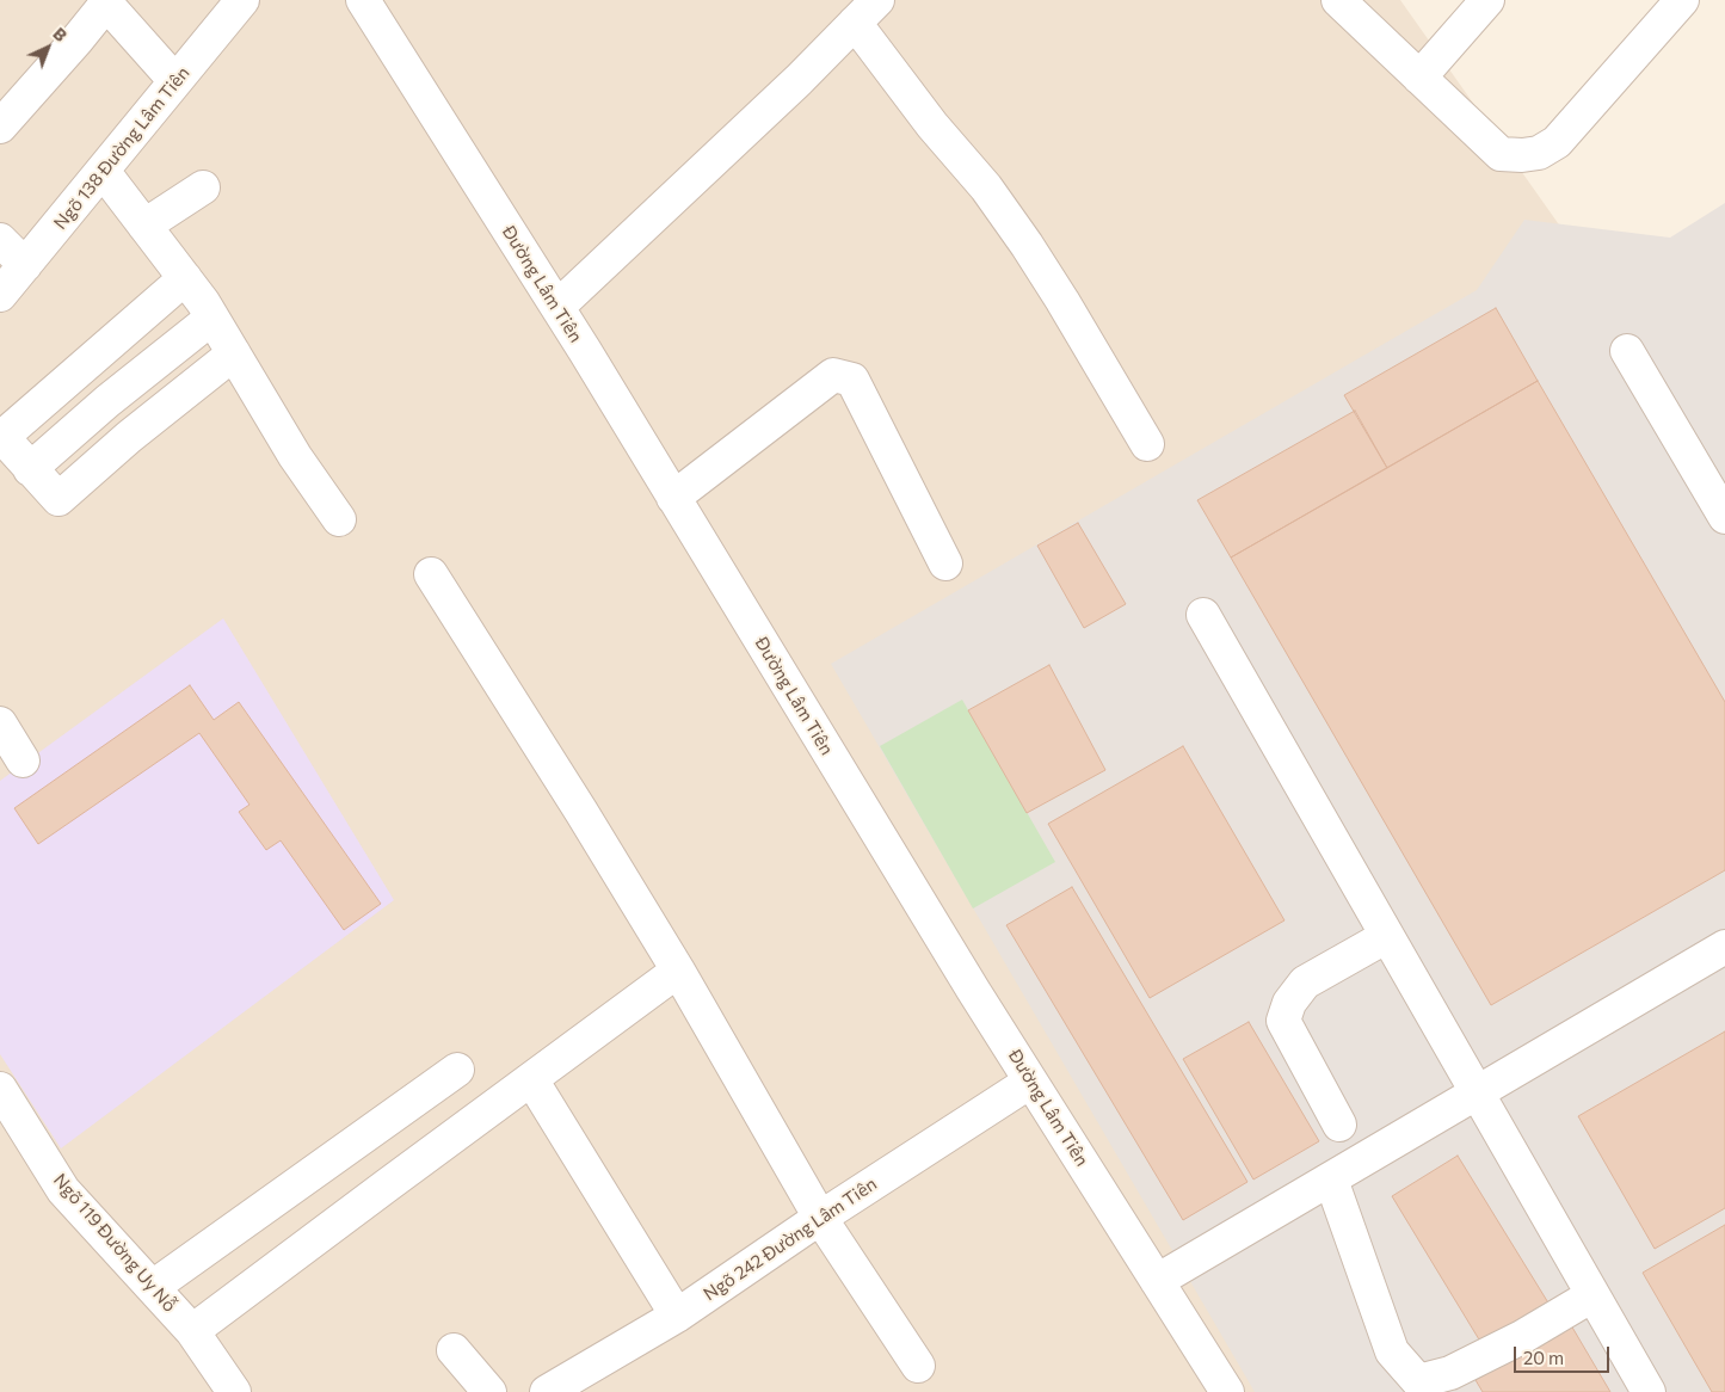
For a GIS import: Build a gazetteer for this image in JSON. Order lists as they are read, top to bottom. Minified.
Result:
{"streets":{"street":["Ngõ 138 Đường Lâm Tiên","Đường Lâm Tiên","Ngõ 242 Đường Lâm Tiên","Ngõ 119 Đường Uy Nỗ"]},"crossings":[["Đường Lâm Tiên","Ngõ 242 Đường Lâm Tiên"]],"scale_bar":"20 m","north":"top right"}
